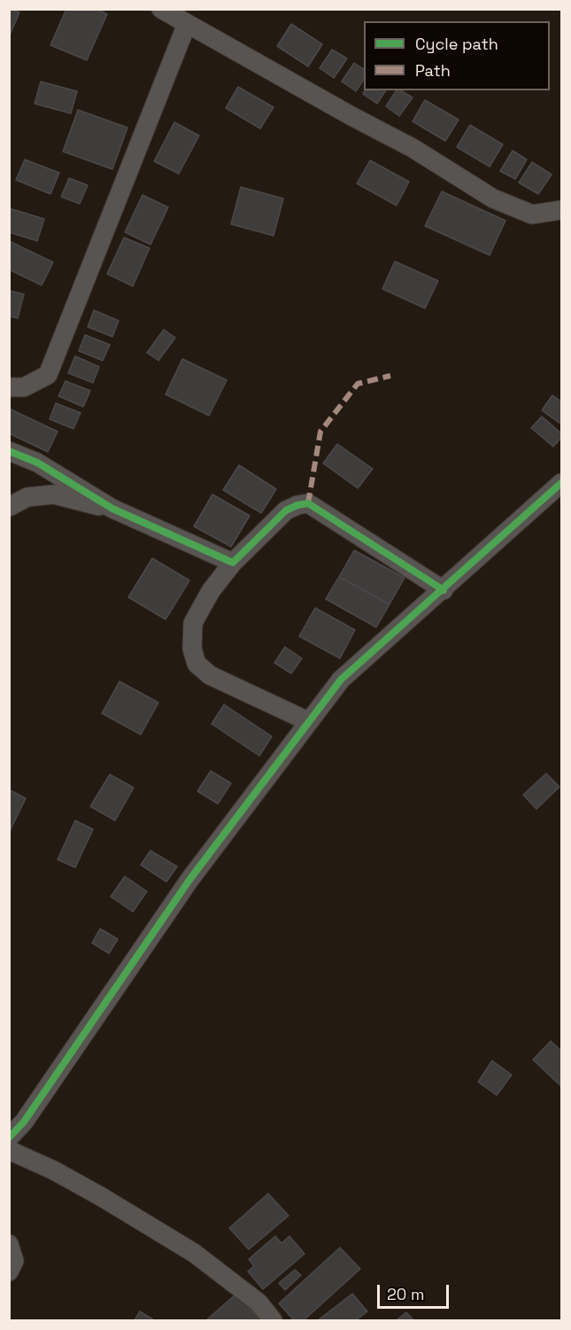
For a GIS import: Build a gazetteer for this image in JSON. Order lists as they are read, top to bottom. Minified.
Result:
{"legend":["Cycle path","Path"],"scale_bar":"20 m"}
